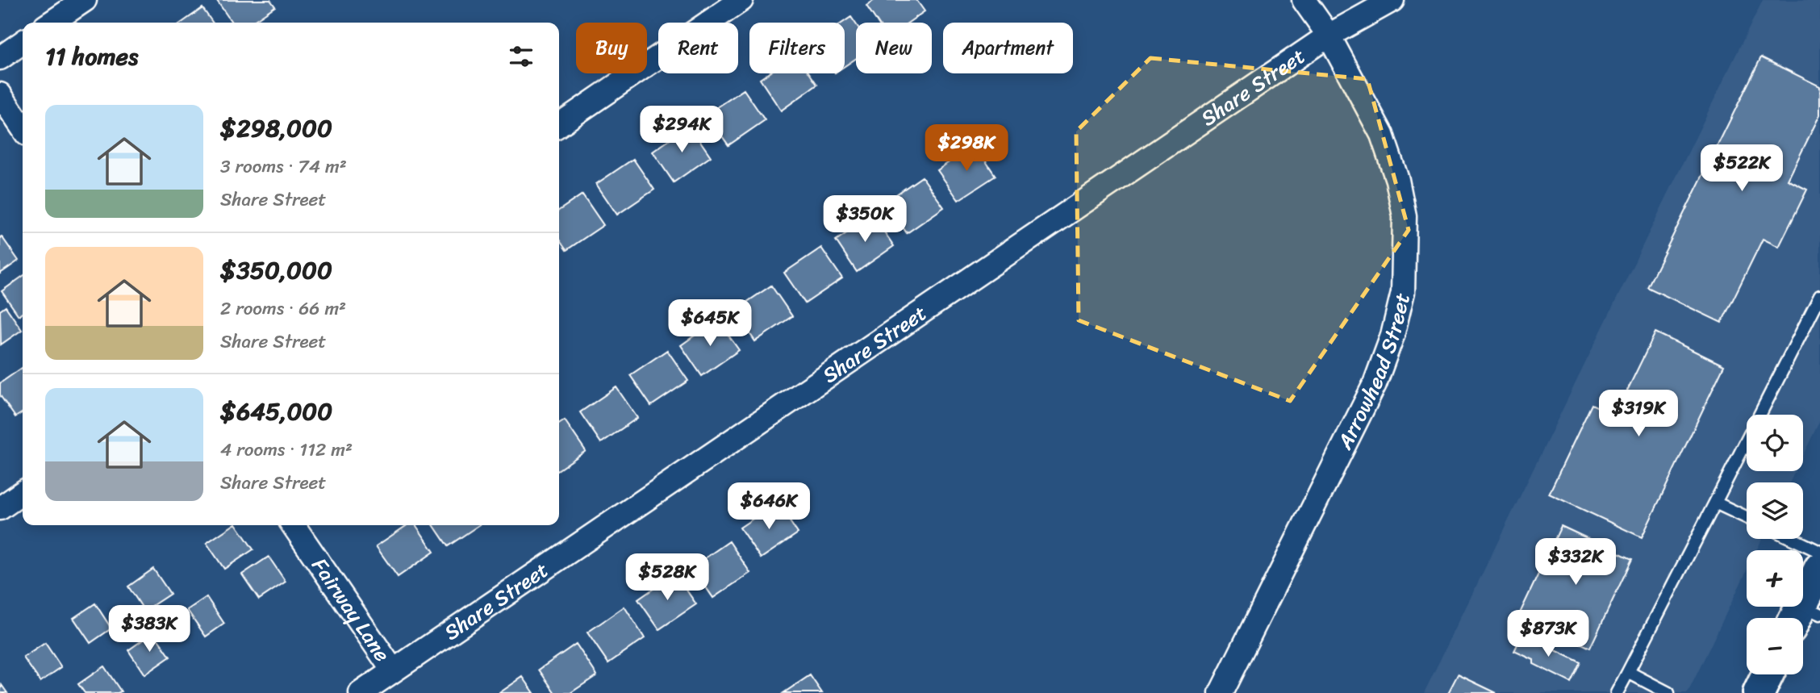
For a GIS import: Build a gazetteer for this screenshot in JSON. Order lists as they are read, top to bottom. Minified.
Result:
{"streets":{"street":["Share Street","Arrowhead Street","Fairway Lane"]},"crossings":[["Share Street","Arrowhead Street"],["Share Street","Fairway Lane"]],"page":{"chip":["Buy","Rent","Filters","New","Apartment"],"heading":"11 homes","list":[{"name":"$298,000","note":"3 rooms · 74 m² · Share Street"},{"name":"$350,000","note":"2 rooms · 66 m² · Share Street"},{"name":"$645,000","note":"4 rooms · 112 m² · Share Street"}],"price":["$294K","$298K","$522K","$350K","$645K","$319K","$646K","$332K","$528K","$383K","$873K"],"map_buttons":["+","−"]}}
